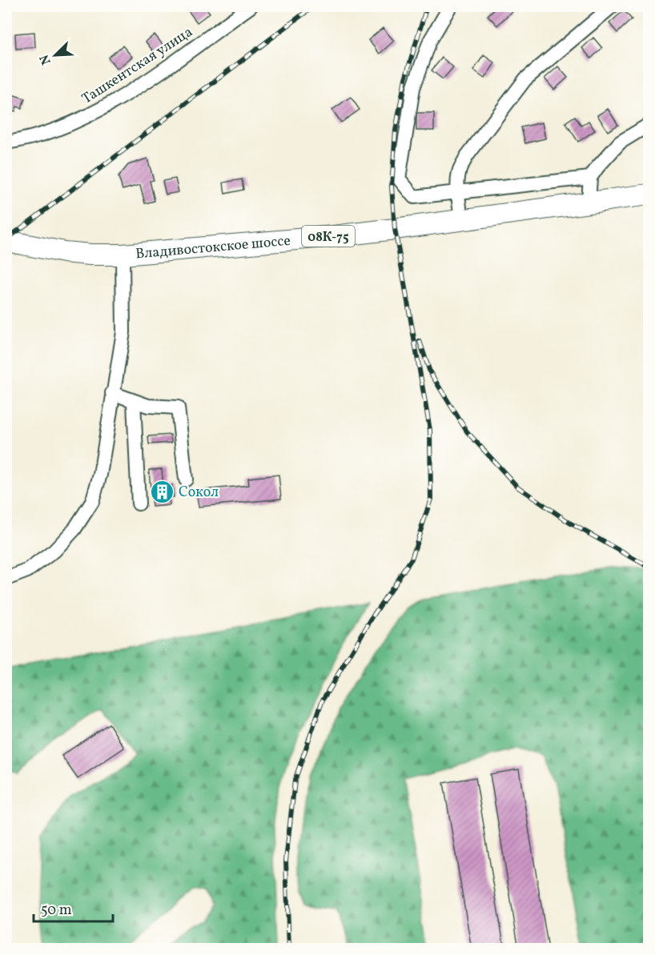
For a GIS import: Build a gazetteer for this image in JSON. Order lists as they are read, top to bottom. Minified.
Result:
{"streets":{"main road":["08К-75","Владивостокское шоссе"],"street":["Ташкентская улица"]},"places":{"building":["Сокол"]},"scale_bar":"50 m","north":"bottom left"}
